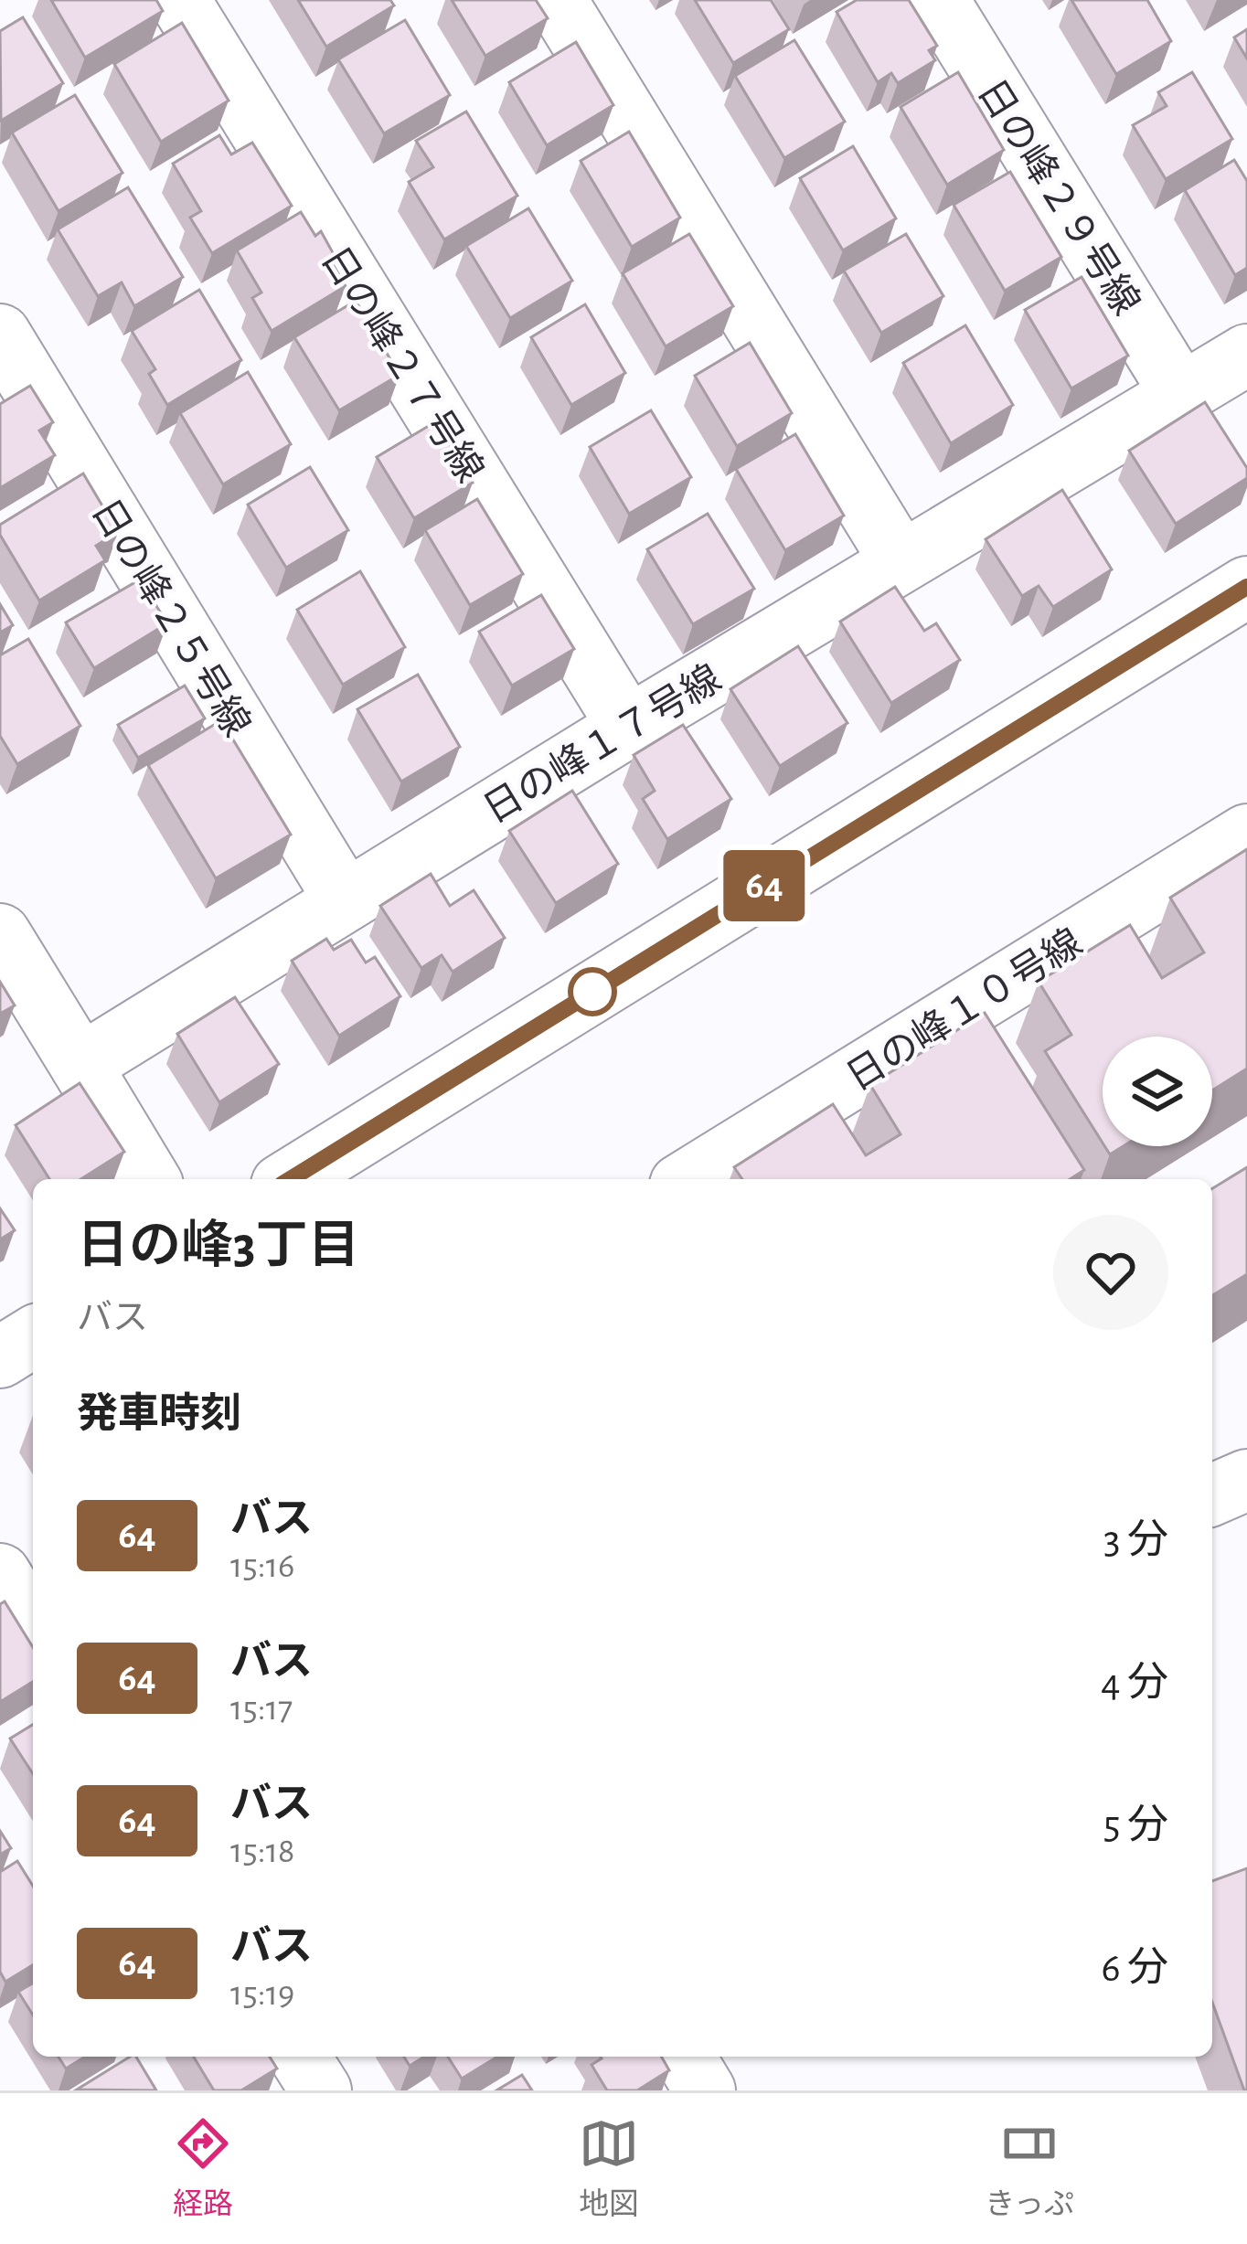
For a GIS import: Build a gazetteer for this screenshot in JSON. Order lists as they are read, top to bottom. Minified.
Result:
{"streets":{"street":["日の峰２９号線","日の峰２７号線","日の峰２５号線","日の峰１７号線","日の峰１０号線"]},"crossings":[["日の峰２９号線","日の峰１７号線"],["日の峰２７号線","日の峰１７号線"],["日の峰２５号線","日の峰１７号線"]],"lines":["bus line 64"],"page":{"on_map":"64","heading":[["日の峰3丁目","バス"],"発車時刻"],"list":[{"mark":"64","name":"バス","note":"15:16","value":"3 分"},{"mark":"64","name":"バス","note":"15:17","value":"4 分"},{"mark":"64","name":"バス","note":"15:18","value":"5 分"},{"mark":"64","name":"バス","note":"15:19","value":"6 分"}],"tabs":["経路","地図","きっぷ"]}}
